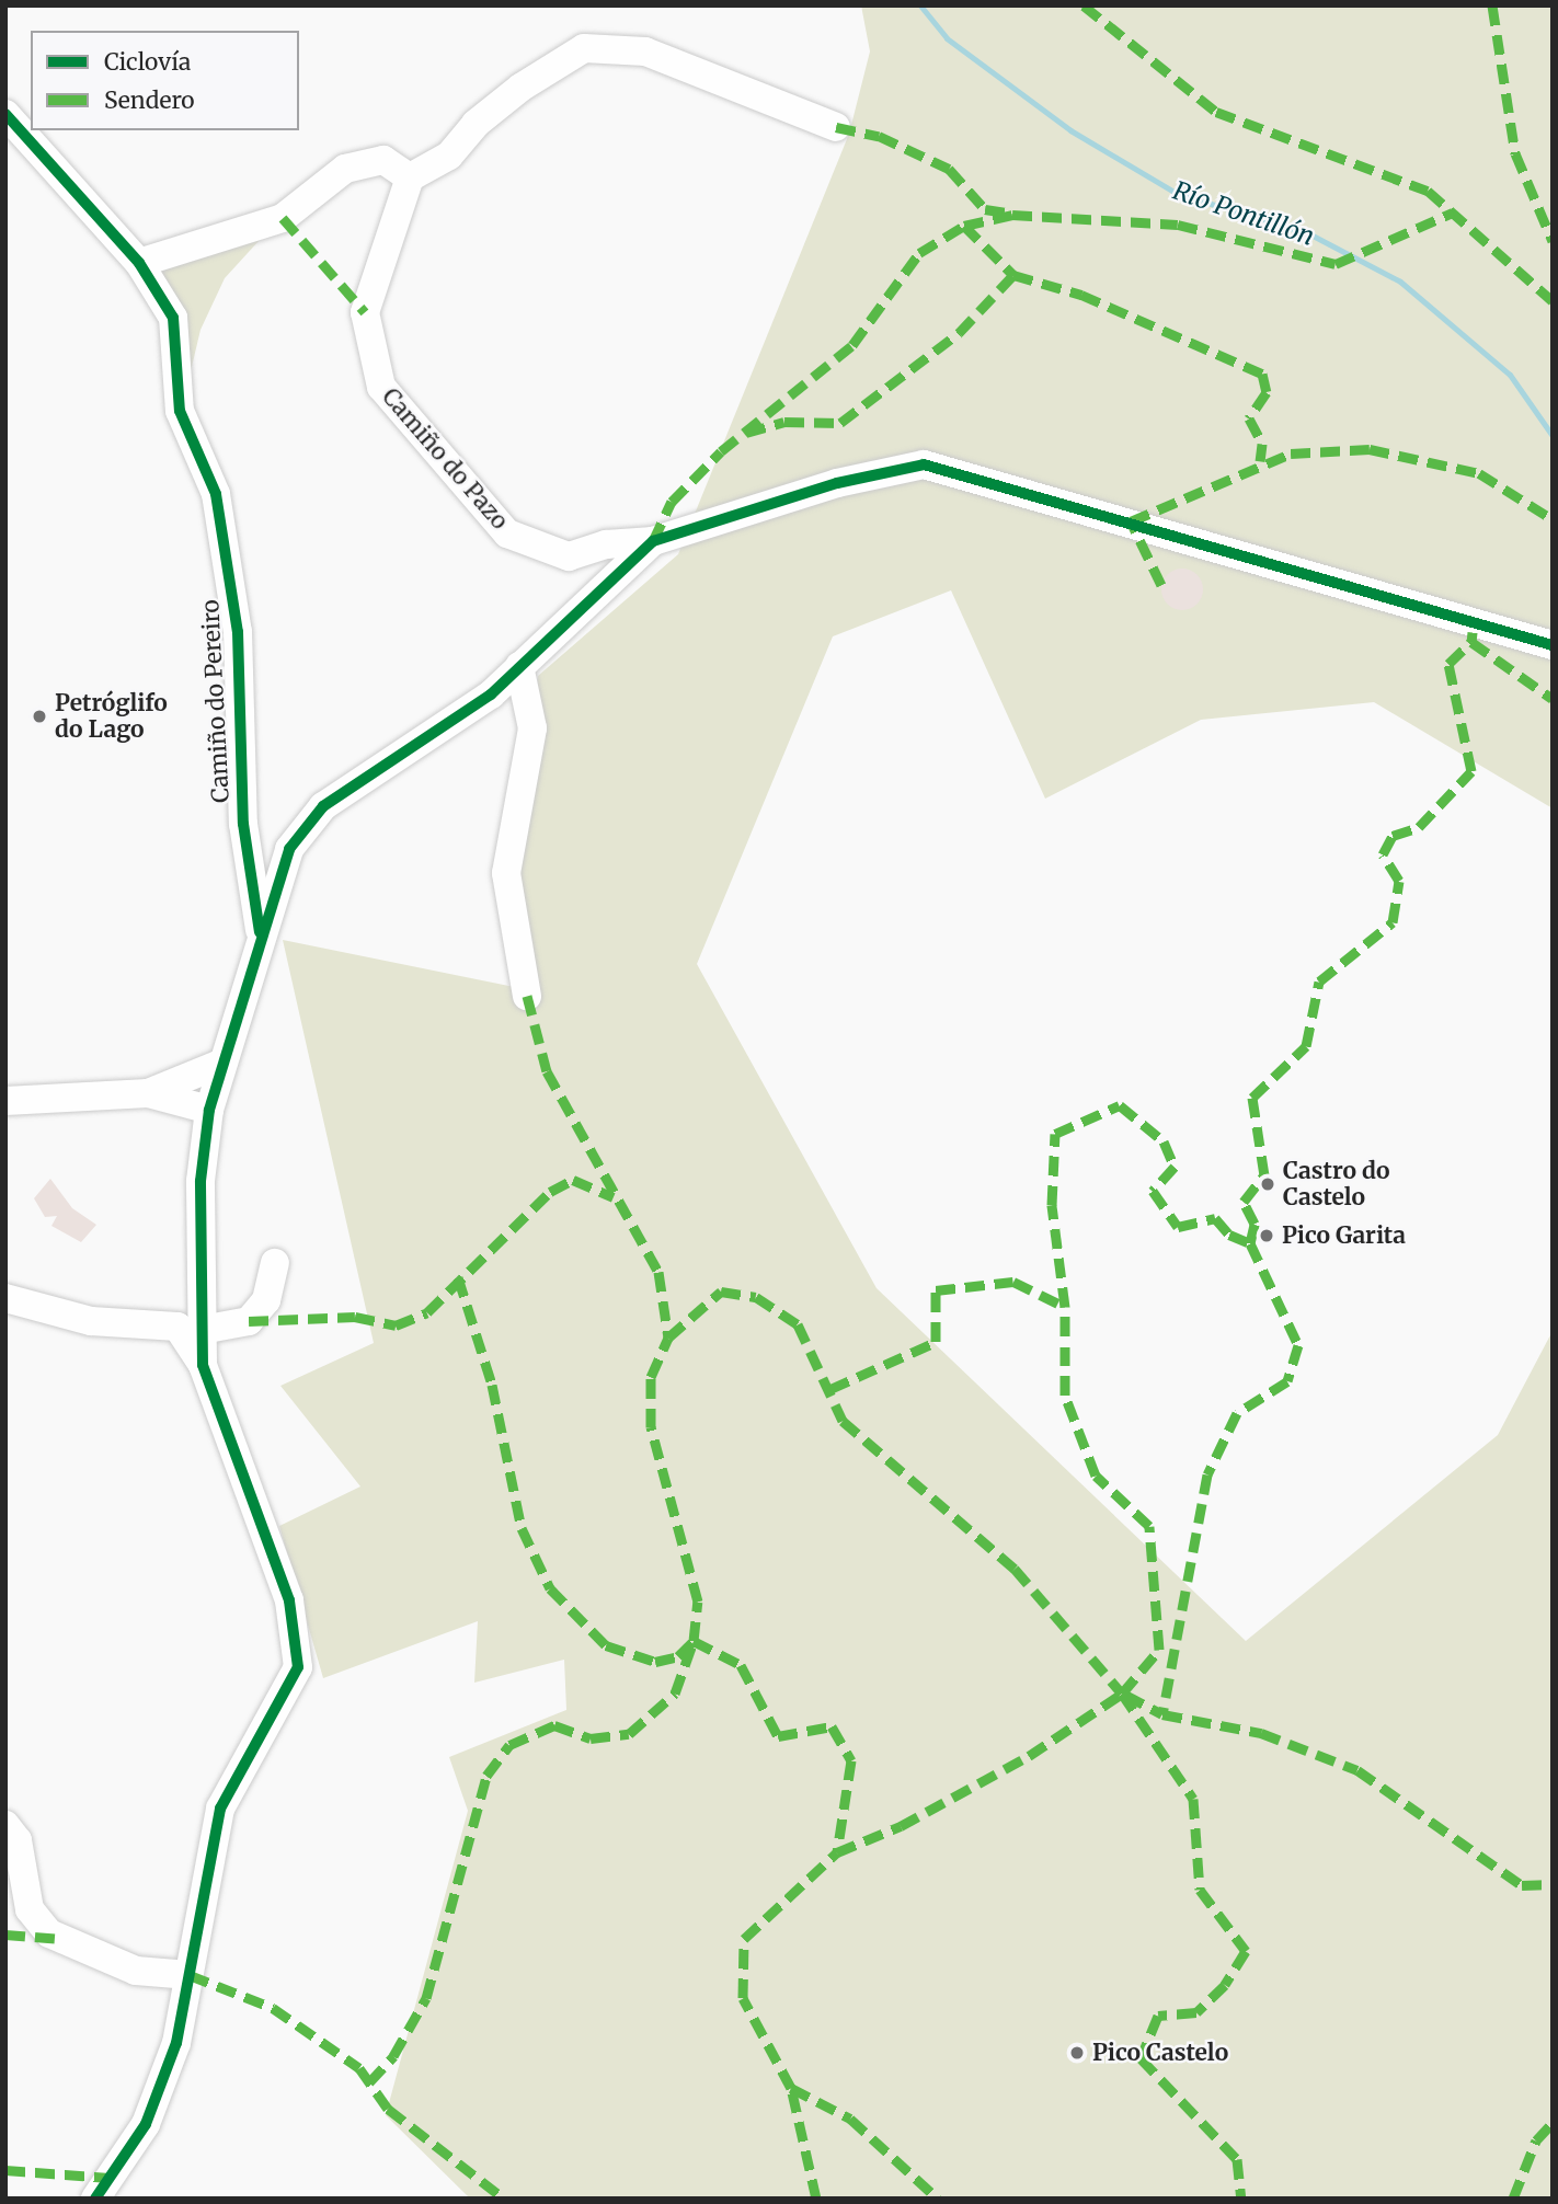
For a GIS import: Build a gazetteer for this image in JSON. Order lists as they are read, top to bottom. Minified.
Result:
{"streets":{"street":["Camiño do Pazo","Camiño do Pereiro"]},"water":["Río Pontillón"],"places":["Petróglifo do Lago","Castro do Castelo","Pico Garita","Pico Castelo"],"legend":["Ciclovía","Sendero"]}
